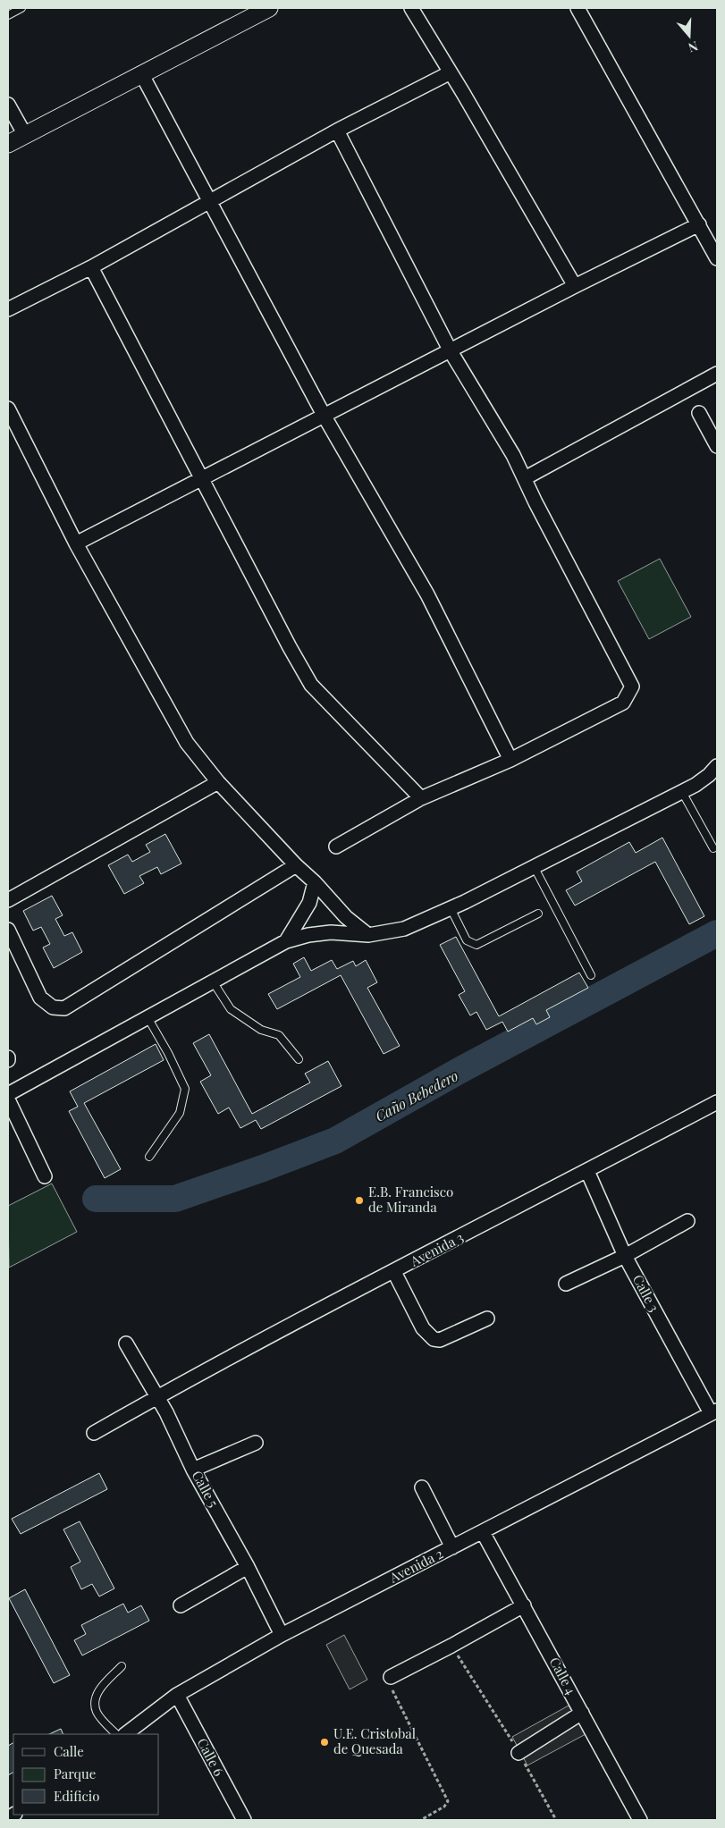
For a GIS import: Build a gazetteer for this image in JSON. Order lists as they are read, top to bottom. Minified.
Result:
{"streets":{"street":["Avenida 3","Calle 3","Calle 5","Avenida 2","Calle 4","Calle 6"]},"crossings":[["Avenida 3","Calle 3"],["Avenida 3","Calle 5"],["Calle 3","Avenida 2"],["Calle 5","Avenida 2"],["Avenida 2","Calle 4"],["Avenida 2","Calle 6"]],"water":["Caño Bebedero"],"places":["E.B. Francisco de Miranda","U.E. Cristobal de Quesada"],"legend":["Calle","Parque","Edificio"],"north":"bottom"}
